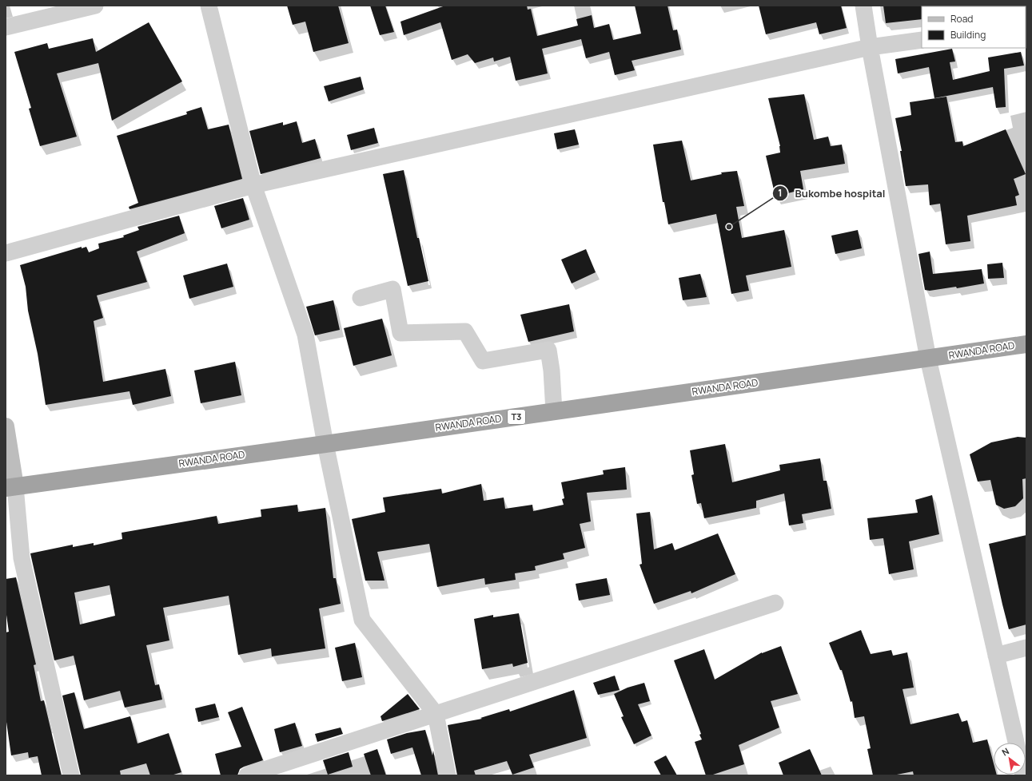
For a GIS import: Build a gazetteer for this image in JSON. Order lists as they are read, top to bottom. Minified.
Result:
{"streets":{"highway":["RWANDA ROAD","T3"]},"places":["Bukombe hospital"],"legend":["Road","Building"],"north":"top left"}
